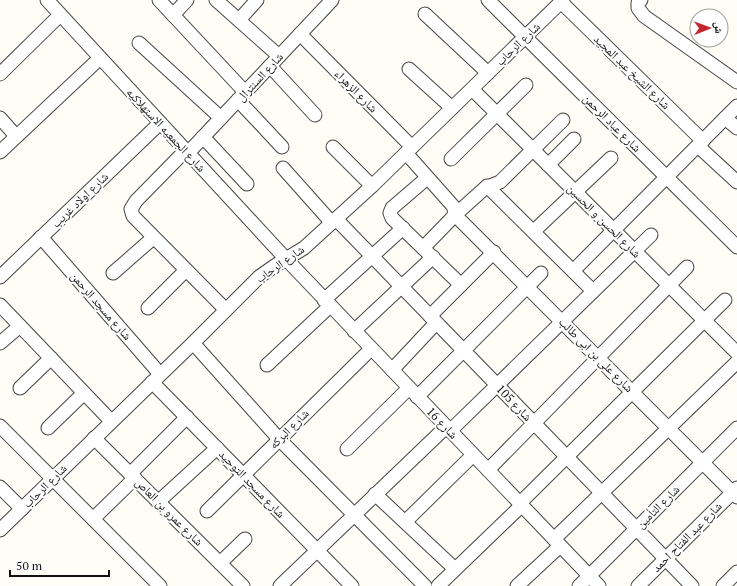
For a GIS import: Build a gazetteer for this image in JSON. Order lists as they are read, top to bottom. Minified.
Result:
{"streets":{"street":["شارع الرحاب","شارع الشيخ عبد المجيد","شارع السنترال","شارع الزهراء","شارع عباد الرحمن","شارع الجمعيه الاستهلاكيه","شارع اولاد غريب","شارع الحسن و الحسين","شارع مسجد الرحمن","شارع على بن ابى طالب","شارع 105","شارع 16","شارع البركه","شارع مسجد التوحيد","شارع التأمين","شارع عمرو بن العاص","شارع عبد الفتاح احمد"]},"crossings":[["شارع الرحاب","شارع الشيخ عبد المجيد"],["شارع الرحاب","شارع الزهراء"],["شارع الرحاب","شارع عباد الرحمن"],["شارع الرحاب","شارع الجمعيه الاستهلاكيه"],["شارع الرحاب","شارع الحسن و الحسين"],["شارع الرحاب","شارع مسجد الرحمن"],["شارع الرحاب","شارع 105"],["شارع الرحاب","شارع 16"],["شارع الرحاب","شارع مسجد التوحيد"],["شارع الرحاب","شارع عمرو بن العاص"],["شارع السنترال","شارع الزهراء"],["شارع السنترال","شارع الجمعيه الاستهلاكيه"],["شارع الزهراء","شارع على بن ابى طالب"],["شارع الجمعيه الاستهلاكيه","شارع اولاد غريب"],["شارع الجمعيه الاستهلاكيه","شارع 16"],["شارع اولاد غريب","شارع مسجد الرحمن"],["شارع مسجد الرحمن","شارع مسجد التوحيد"],["شارع على بن ابى طالب","شارع التأمين"],["شارع على بن ابى طالب","شارع عبد الفتاح احمد"],["شارع 105","شارع التأمين"],["شارع 105","شارع عبد الفتاح احمد"],["شارع 16","شارع البركه"],["شارع 16","شارع التأمين"],["شارع البركه","شارع مسجد التوحيد"]],"scale_bar":"50 m","north":"right"}
